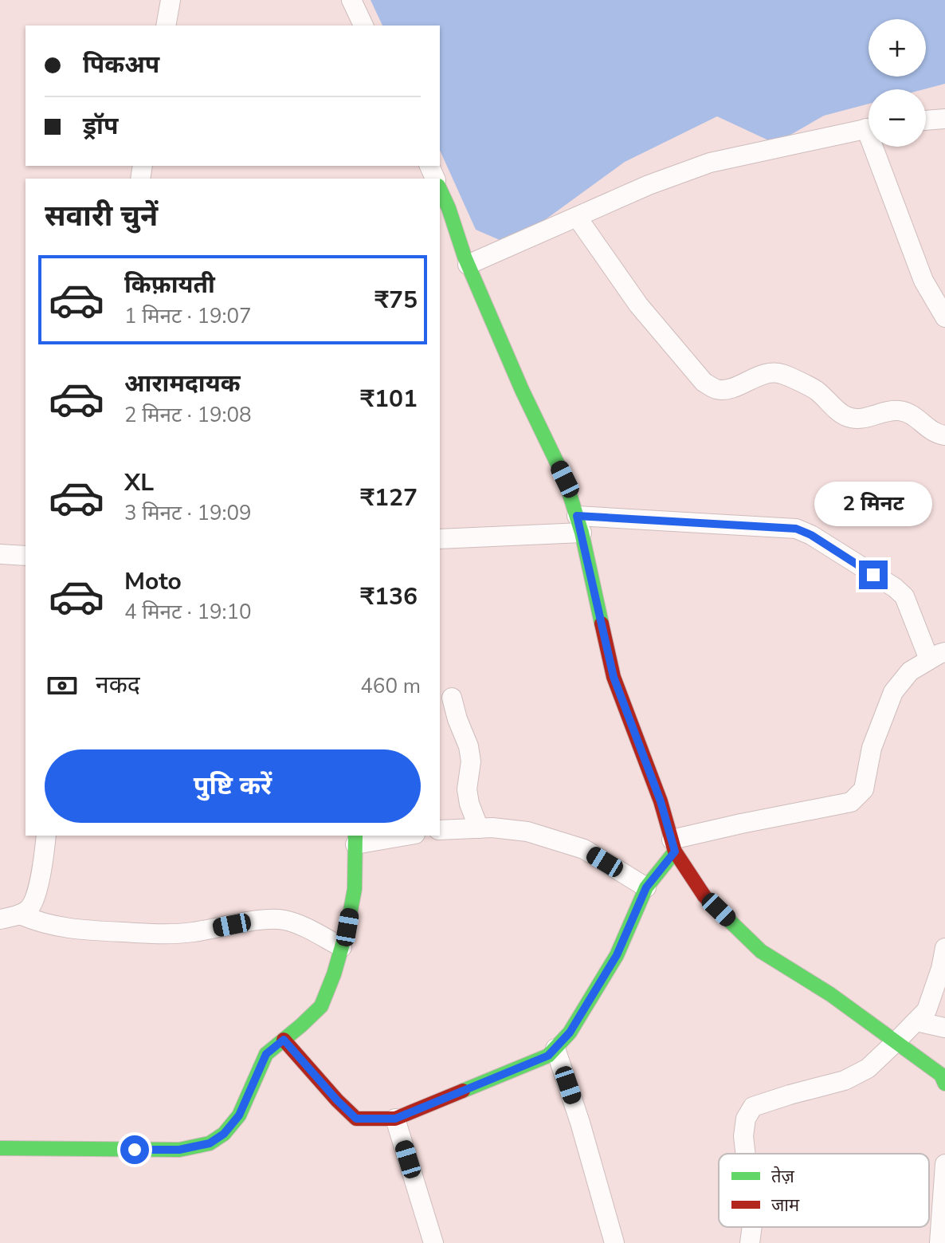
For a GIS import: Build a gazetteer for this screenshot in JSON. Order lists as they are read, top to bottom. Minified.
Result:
{"legend":["तेज़","जाम"],"page":{"map_buttons":["+","−"],"banner":["पिकअप","ड्रॉप"],"heading":"सवारी चुनें","list":[{"name":"किफ़ायती","note":"1 मिनट · 19:07","value":"₹75"},{"name":"आरामदायक","note":"2 मिनट · 19:08","value":"₹101"},{"name":"XL","note":"3 मिनट · 19:09","value":"₹127"},{"name":"Moto","note":"4 मिनट · 19:10","value":"₹136"}],"bubble":"2 मिनट","pay":["नकद","460 m"],"buttons":"पुष्टि करें"}}
